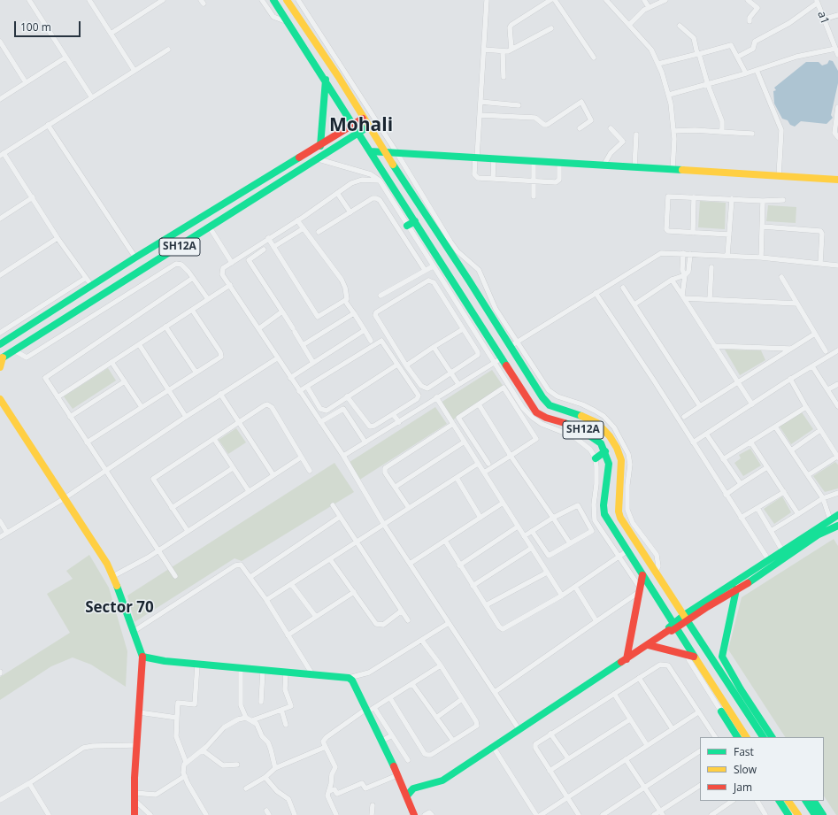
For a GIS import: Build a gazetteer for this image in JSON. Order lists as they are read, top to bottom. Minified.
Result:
{"streets":{"main road":["SH12A"],"street":["a1"]},"districts":["Mohali","Sector 70"],"legend":["Fast","Slow","Jam"],"scale_bar":"100 m"}
